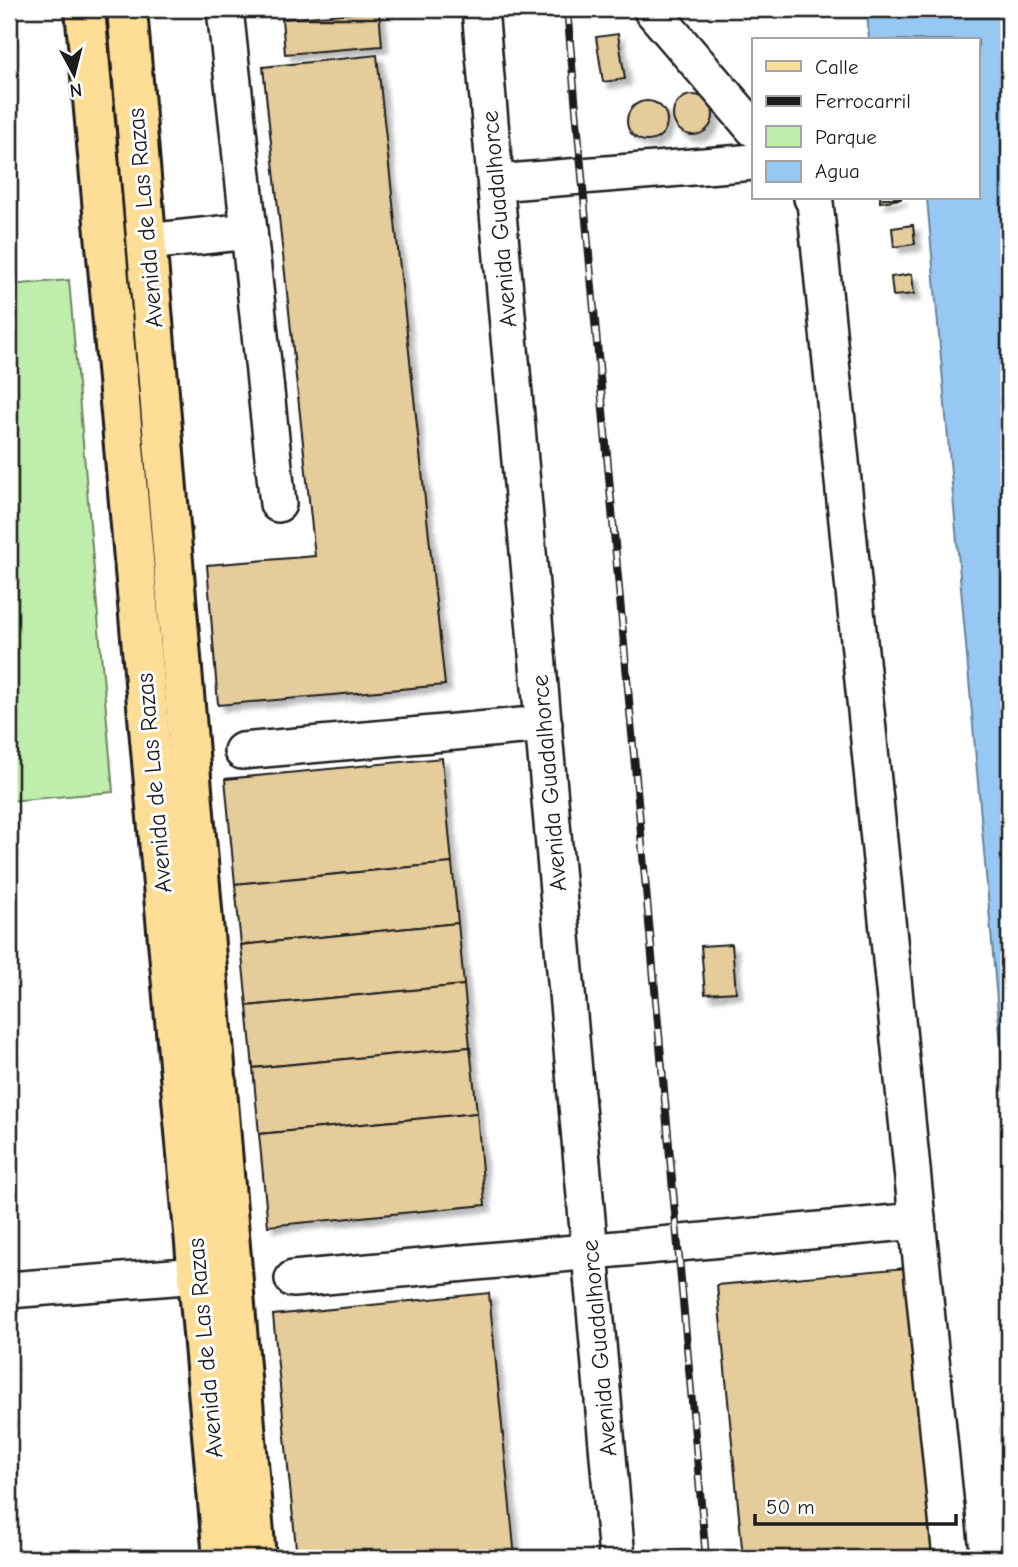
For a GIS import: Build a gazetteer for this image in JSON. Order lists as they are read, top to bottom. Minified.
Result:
{"streets":{"main road":["Avenida de Las Razas"],"street":["Avenida Guadalhorce"]},"legend":["Calle","Ferrocarril","Parque","Agua"],"scale_bar":"50 m","north":"bottom"}
